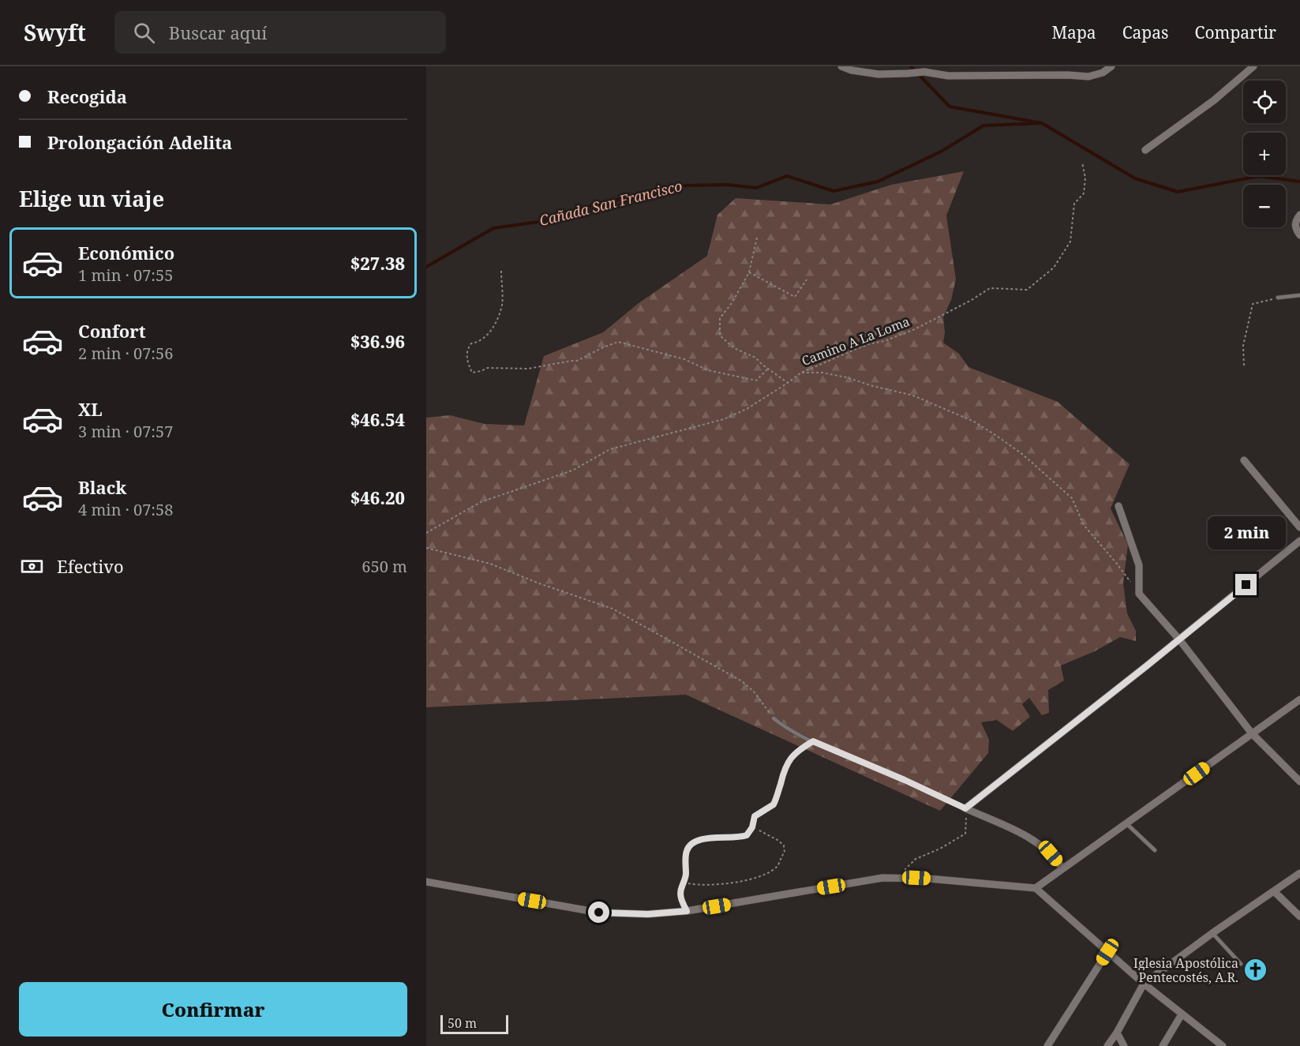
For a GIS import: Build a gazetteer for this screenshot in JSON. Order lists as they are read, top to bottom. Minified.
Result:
{"streets":{"path":["Camino A La Loma"]},"water":["Cañada San Francisco"],"places":{"church":["Iglesia Apostólica Pentecostés, A.R."]},"scale_bar":"50 m","page":{"header":"Swyft","search":"Buscar aquí","nav":["Mapa","Capas","Compartir"],"banner":["Recogida","Prolongación Adelita"],"map_buttons":["+","−"],"heading":"Elige un viaje","list":[{"name":"Económico","note":"1 min · 07:55","value":"$27.38"},{"name":"Confort","note":"2 min · 07:56","value":"$36.96"},{"name":"XL","note":"3 min · 07:57","value":"$46.54"},{"name":"Black","note":"4 min · 07:58","value":"$46.20"}],"bubble":"2 min","pay":["Efectivo","650 m"],"buttons":"Confirmar","scale":"50 m"}}
